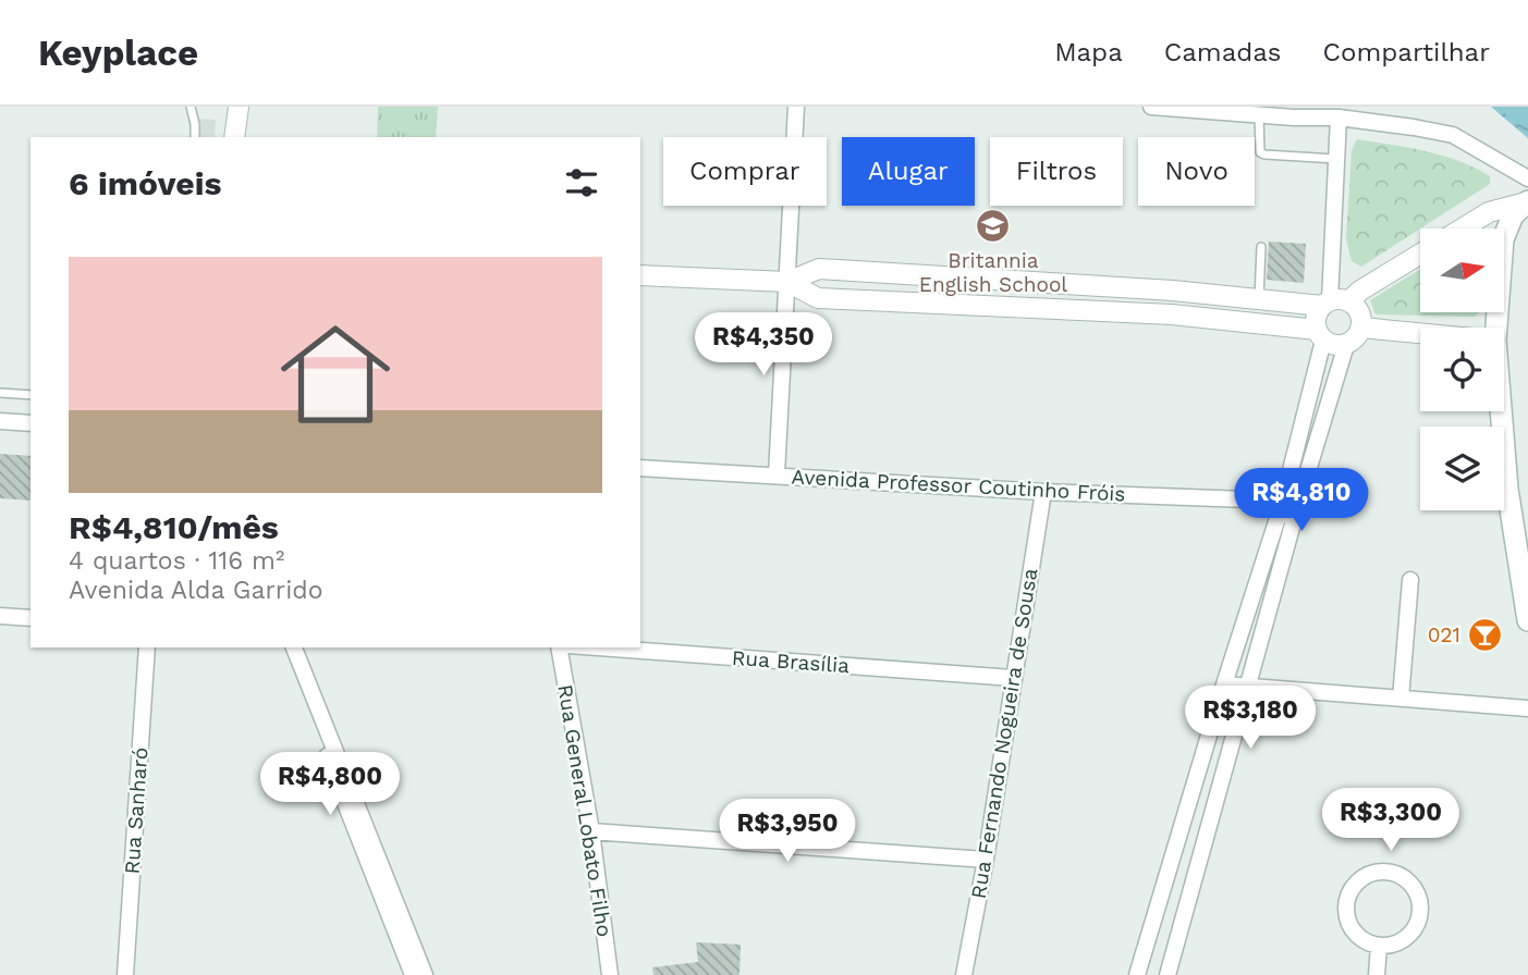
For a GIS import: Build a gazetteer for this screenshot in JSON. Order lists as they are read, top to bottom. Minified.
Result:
{"streets":{"street":["Avenida Professor Coutinho Fróis","Rua Brasília","Rua Fernando Nogueira de Sousa","Rua Sanharó","Rua General Lobato Filho"]},"crossings":[["Avenida Professor Coutinho Fróis","Rua Fernando Nogueira de Sousa"],["Rua Brasília","Rua Fernando Nogueira de Sousa"]],"places":{"school or university":["Britannia English School"],"bar":["021"]},"north":"right","page":{"header":"Keyplace","nav":["Mapa","Camadas","Compartilhar"],"chip":["Comprar","Alugar","Filtros","Novo"],"heading":"6 imóveis","list":[{"name":"R$4,810/mês","note":"4 quartos · 116 m² · Avenida Alda Garrido"}],"price":["R$4,350","R$4,810","R$3,180","R$4,800","R$3,300","R$3,950"]}}
